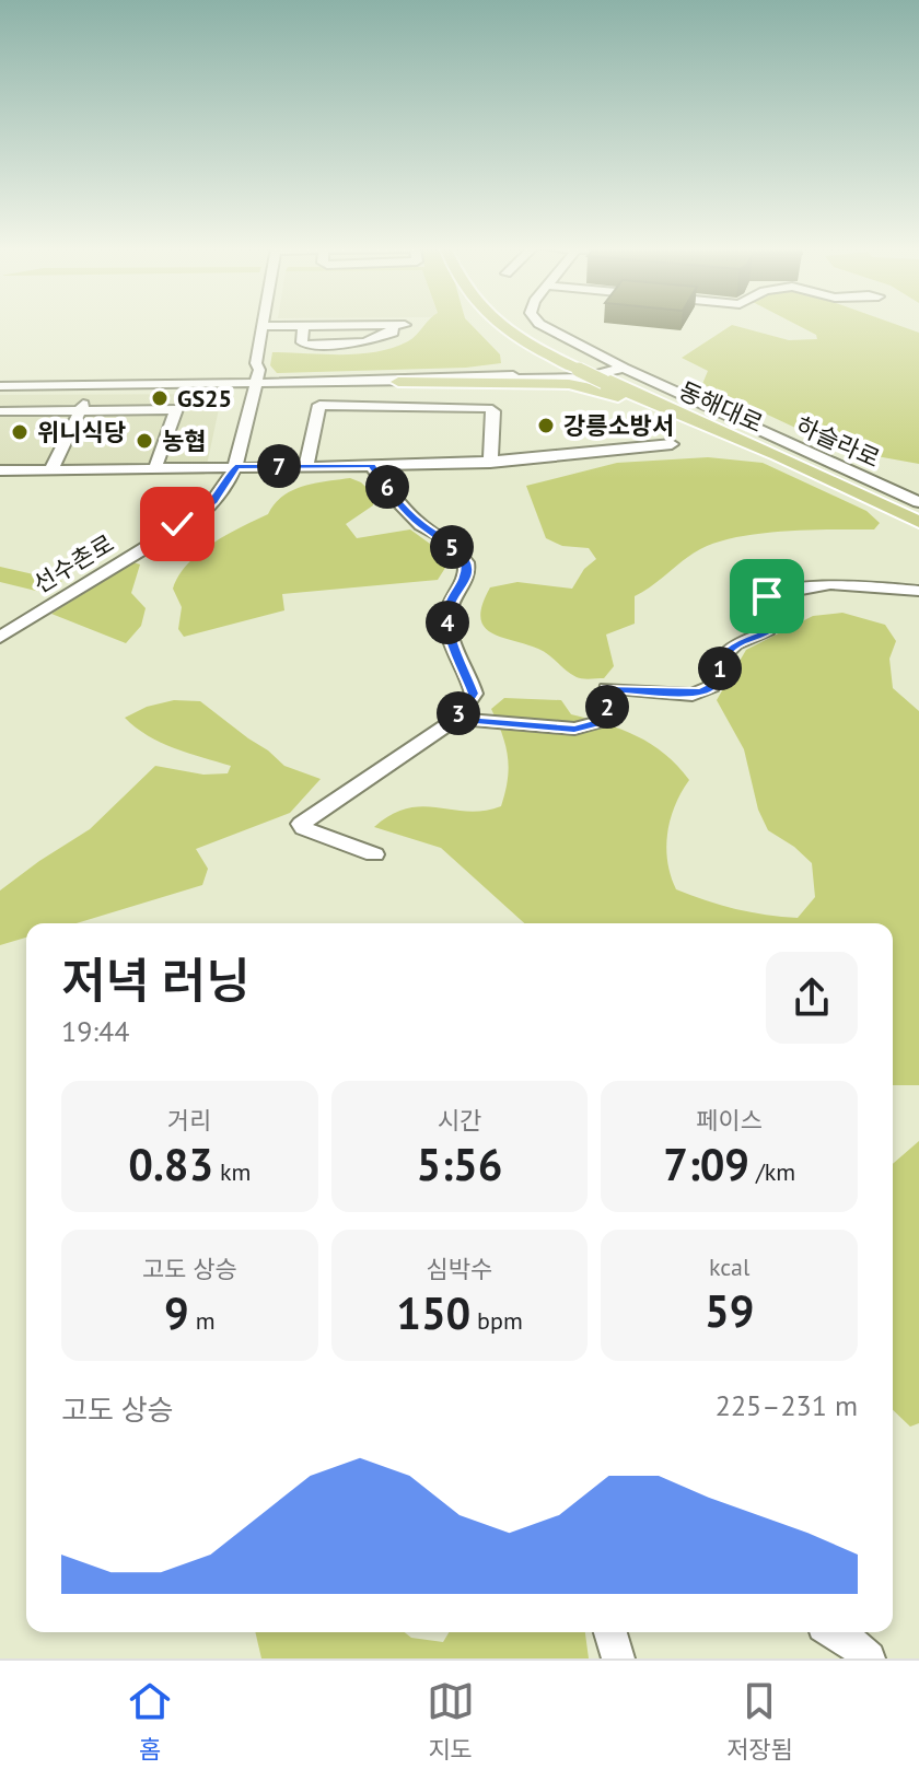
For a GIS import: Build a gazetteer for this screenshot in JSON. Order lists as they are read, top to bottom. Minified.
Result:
{"streets":{"main road":["동해대로"],"street":["하슬라로","선수촌로"]},"crossings":[["동해대로","하슬라로"]],"places":["GS25","강릉소방서","위니식당","농협"],"page":{"pins":["7","6","5","4","1","2","3"],"heading":["저녁 러닝","19:44"],"stats":[["거리","0.83 km"],["시간","5:56"],["페이스","7:09 /km"],["고도 상승","9 m"],["심박수","150 bpm"],["kcal","59"]],"chart":["고도 상승","225–231 m"],"tabs":["홈","지도","저장됨"]}}
